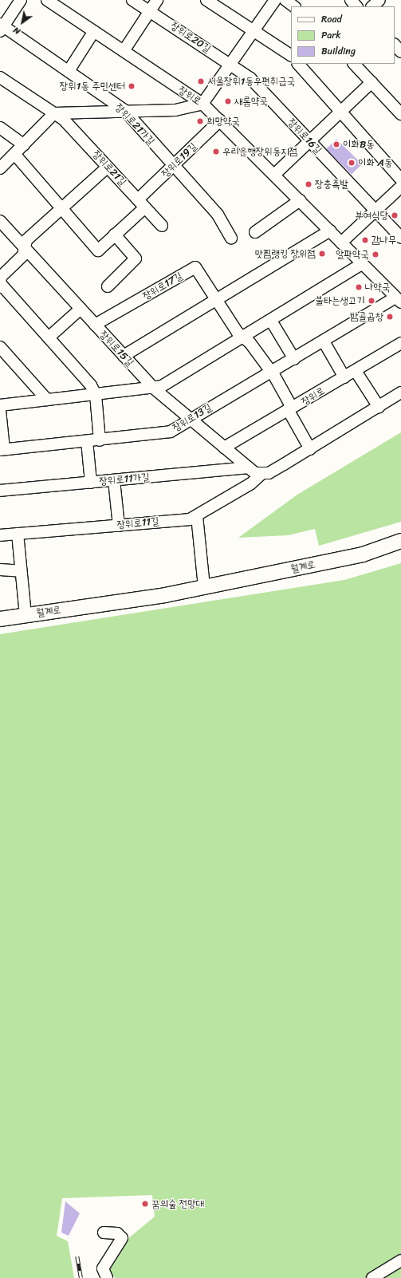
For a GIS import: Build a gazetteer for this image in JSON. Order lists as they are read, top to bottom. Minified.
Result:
{"streets":{"main road":["월계로"],"street":["장위로20길","장위로","장위로21가길","장위로16길","장위로19길","장위로21길","장위로17길","장위로15길","장위로13길","장위로11가길","장위로11길"]},"crossings":[["장위로20길","장위로16길"],["장위로","장위로19길"],["장위로","장위로13길"],["장위로21가길","장위로19길"],["장위로19길","장위로21길"],["장위로17길","장위로15길"],["장위로11길","월계로"]],"places":["서울장위1동우편취급국","장위1동 주민센터","새롬약국","희망약국","이화B동","우리은행장위동지점","이화 A동","장충족발","부여식당","감나무","맛찜랭킹 장위점","알파약국","나약국","불타는생고기","밤골곱창","꿈의숲 전망대"],"legend":["Road","Park","Building"],"north":"bottom left"}
